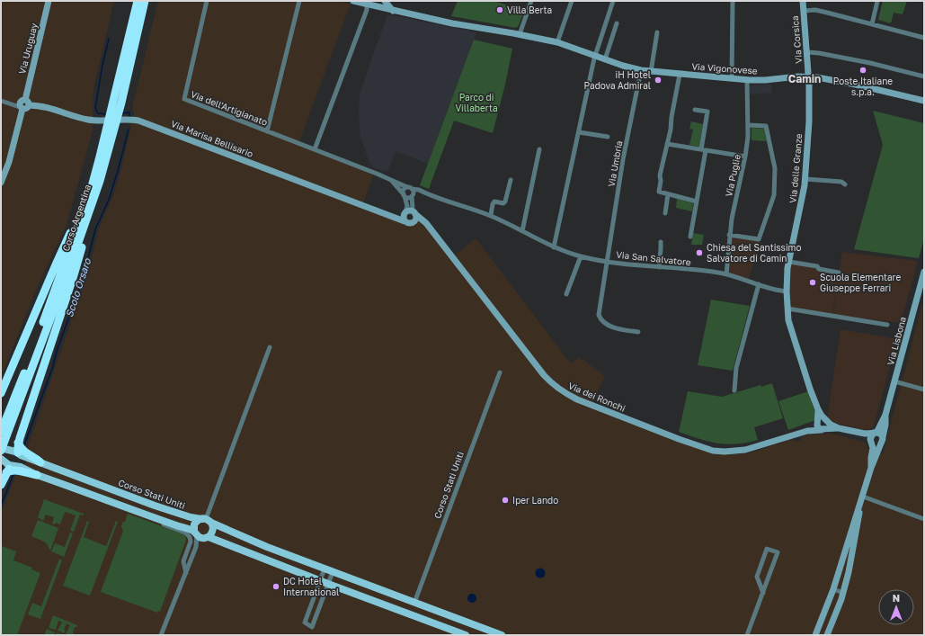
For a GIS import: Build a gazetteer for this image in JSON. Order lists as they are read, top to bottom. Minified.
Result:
{"streets":{"highway":["Corso Argentina"],"main road":["Corso Stati Uniti"],"street":["Via Corsica","Via Uruguay","Via Vigonovese","Via dell'Artigianato","Via Marisa Bellisario","Via Umbria","Via delle Granze","Via Puglie","Via San Salvatore","Via Lisbona","Via dei Ronchi"]},"crossings":[["Via Corsica","Via Vigonovese"],["Via Corsica","Via delle Granze"],["Via Uruguay","Via Marisa Bellisario"],["Via Vigonovese","Via Umbria"],["Via Vigonovese","Via delle Granze"],["Via Vigonovese","Via Puglie"],["Via dell'Artigianato","Via San Salvatore"],["Via Marisa Bellisario","Via dei Ronchi"],["Via Umbria","Via San Salvatore"],["Via delle Granze","Via San Salvatore"],["Via delle Granze","Via dei Ronchi"],["Via Puglie","Via San Salvatore"]],"districts":["Camin"],"water":["Scolo Orsaro"],"parks":["Parco di Villaberta"],"places":["Villa Berta","Poste Italiane s.p.a.","iH Hotel Padova Admiral","Chiesa del Santissimo Salvatore di Camin","Scuola Elementare Giuseppe Ferrari","Iper Lando","DC Hotel International"],"north":"top"}
